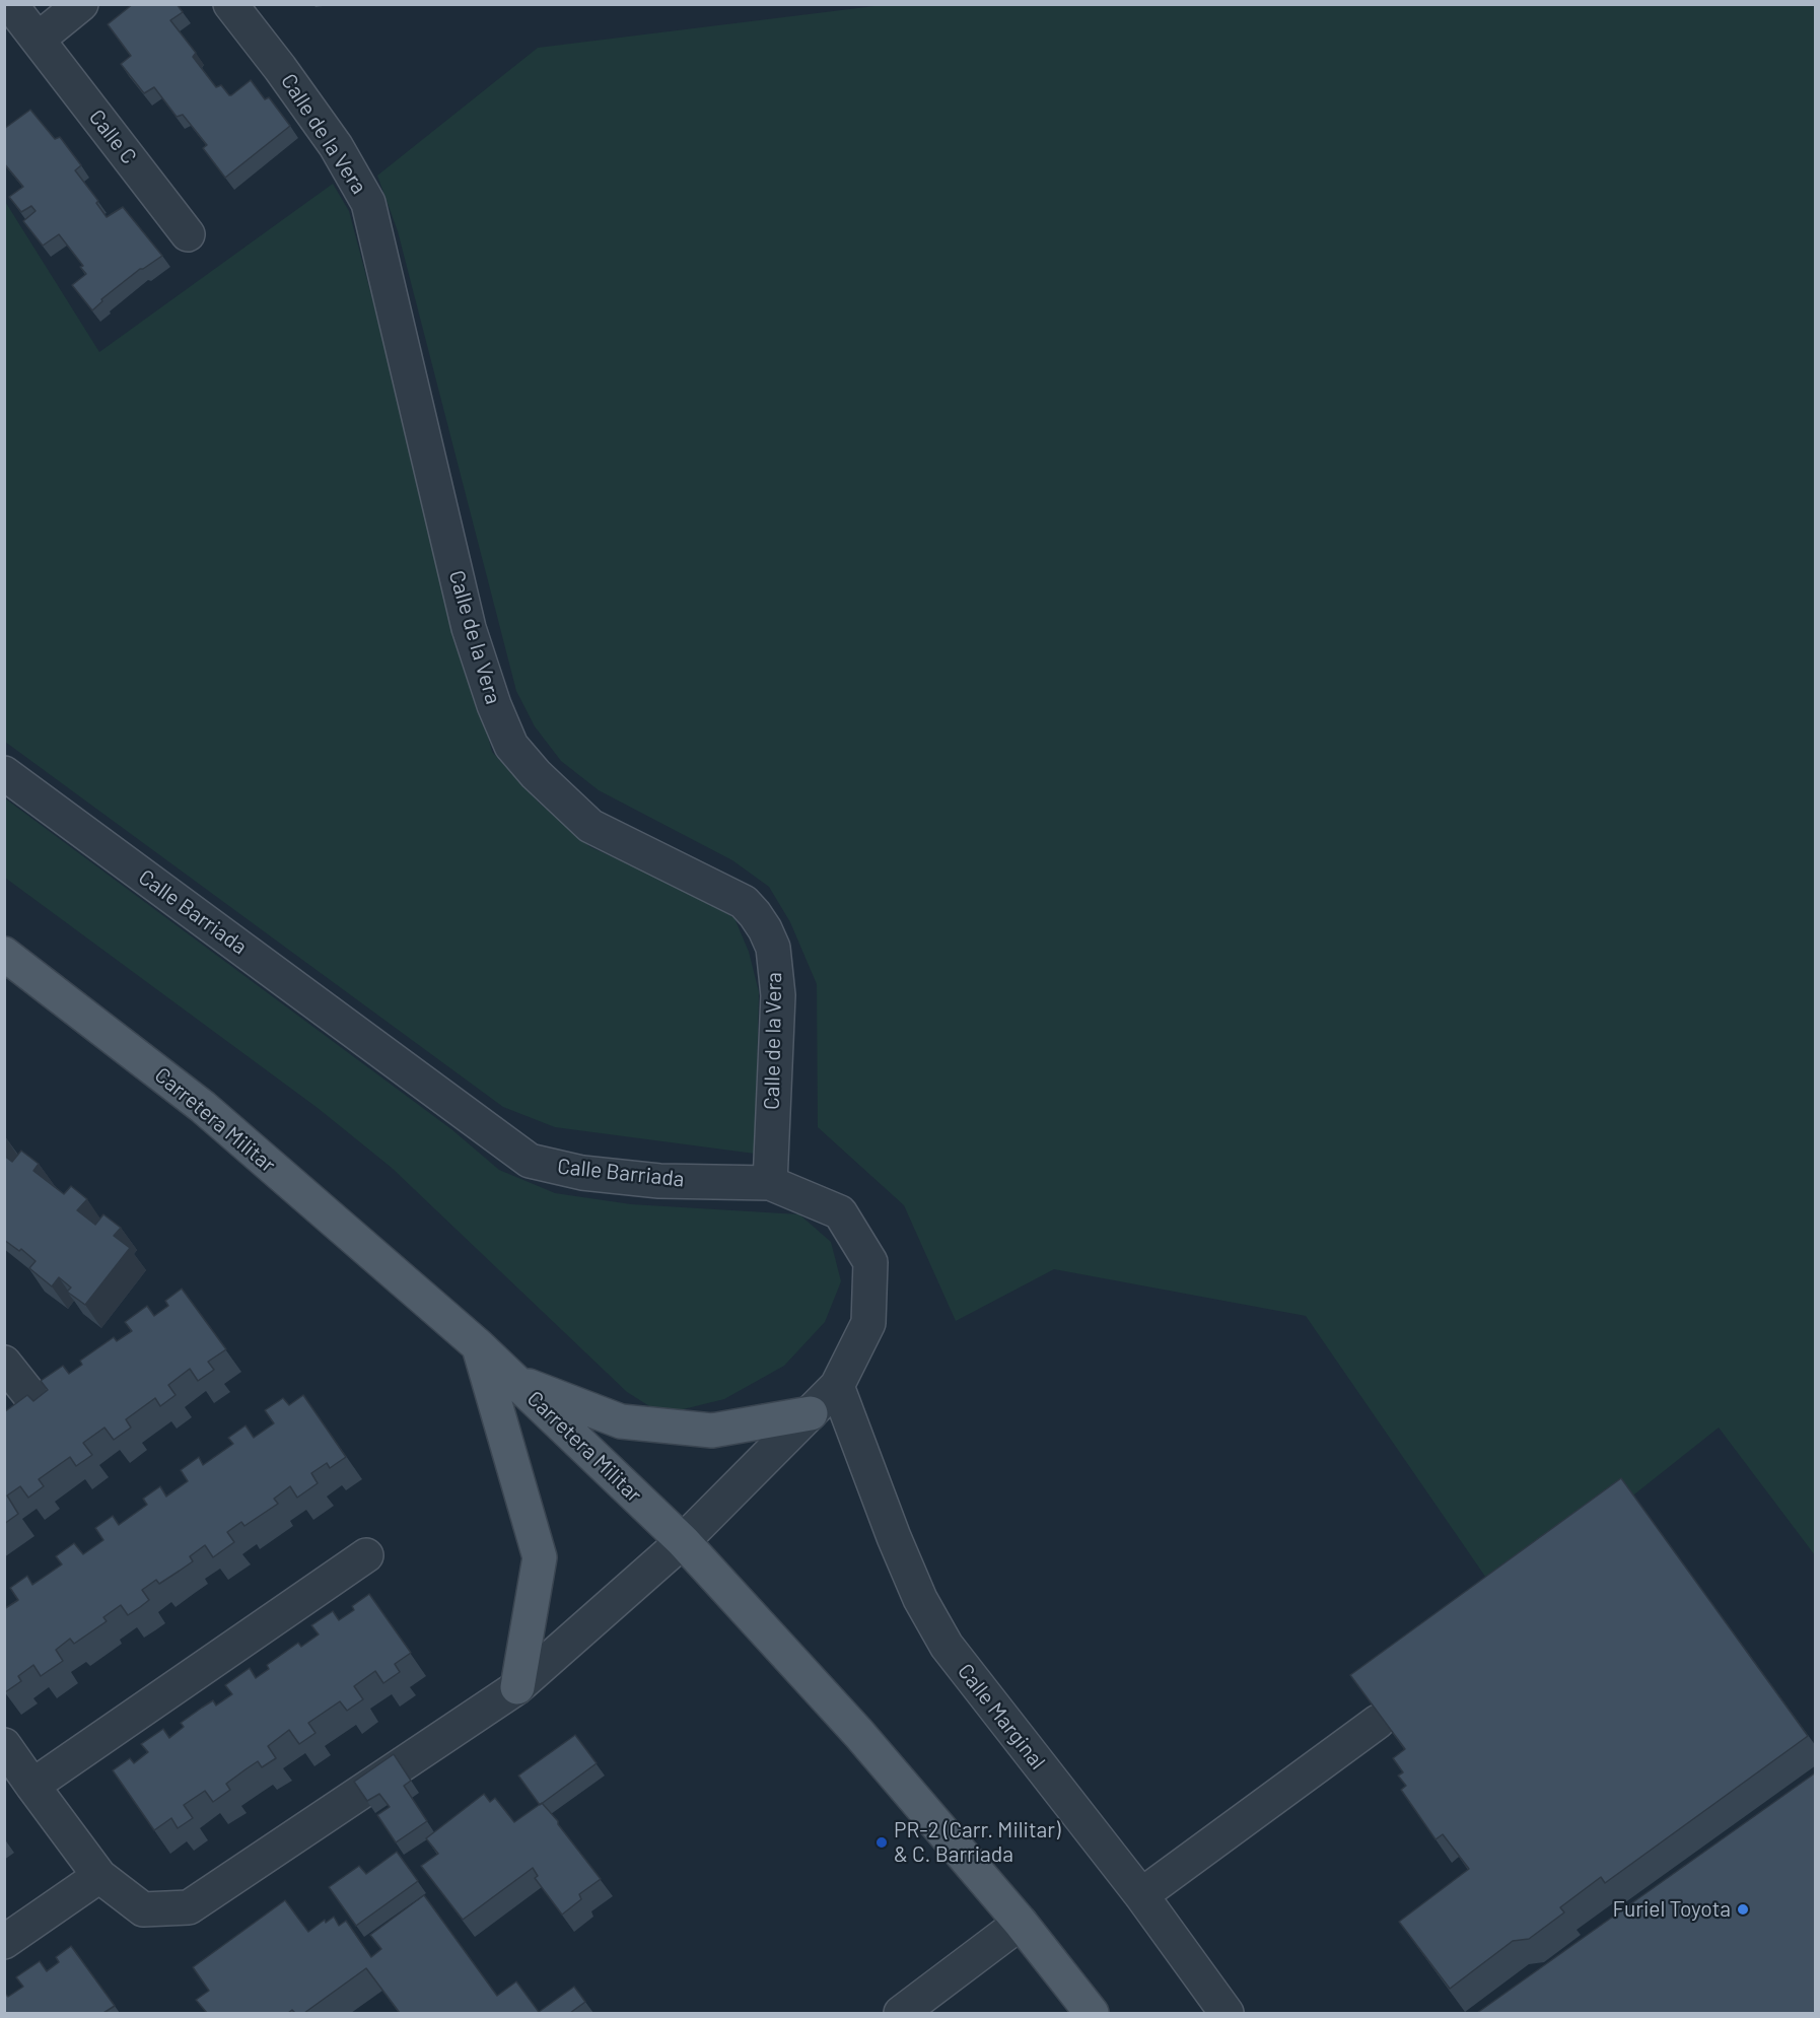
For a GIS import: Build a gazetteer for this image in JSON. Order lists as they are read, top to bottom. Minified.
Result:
{"streets":{"main road":["Carretera Militar"],"street":["Calle de la Vera","Calle C","Calle Barriada","Calle Marginal"]},"crossings":[["Calle de la Vera","Calle Barriada"],["Calle Barriada","Carretera Militar"],["Calle Barriada","Calle Marginal"]],"places":["PR-2 (Carr. Militar) & C. Barriada","Furiel Toyota"]}
